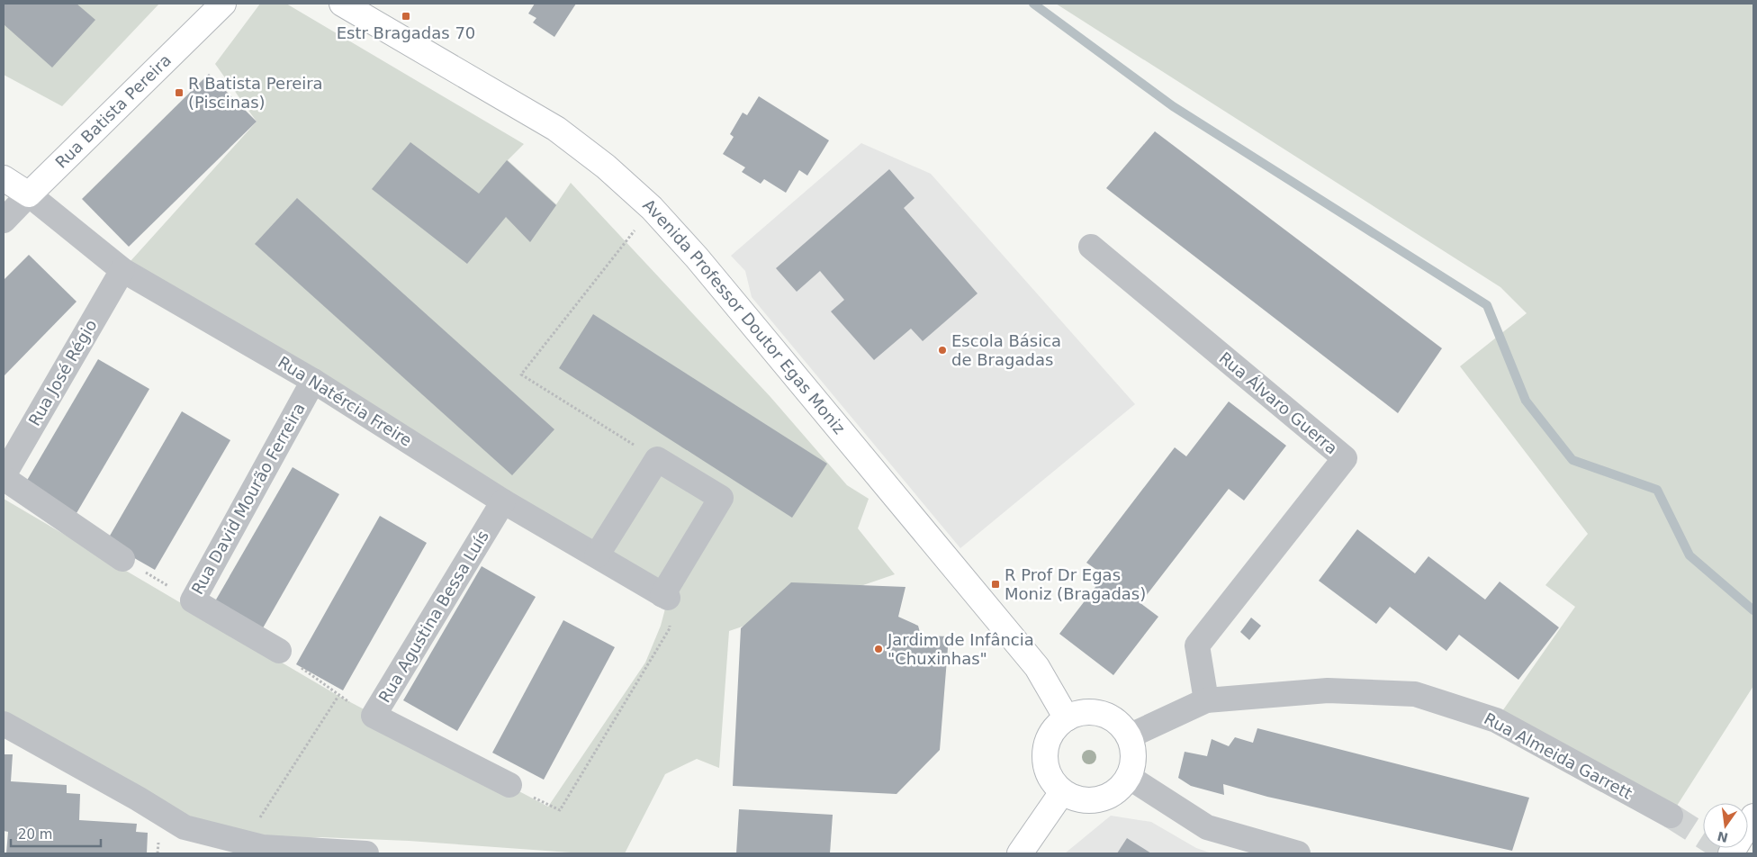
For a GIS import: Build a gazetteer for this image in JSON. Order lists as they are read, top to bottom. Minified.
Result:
{"streets":{"main road":["Rua Batista Pereira","Avenida Professor Doutor Egas Moniz"],"street":["Rua José Régio","Rua Natércia Freire","Rua Álvaro Guerra","Rua David Mourão Ferreira","Rua Agustina Bessa Luís","Rua Almeida Garrett"]},"crossings":[["Rua Batista Pereira","Rua Natércia Freire"],["Avenida Professor Doutor Egas Moniz","Rua Almeida Garrett"],["Rua José Régio","Rua Natércia Freire"],["Rua Natércia Freire","Rua David Mourão Ferreira"],["Rua Natércia Freire","Rua Agustina Bessa Luís"],["Rua Álvaro Guerra","Rua Almeida Garrett"]],"places":{"transit":["Estr Bragadas 70","R Batista Pereira (Piscinas)","R Prof Dr Egas Moniz (Bragadas)"],"other":["Escola Básica de Bragadas","Jardim de Infância \"Chuxinhas\""]},"scale_bar":"20 m","north":"bottom"}
